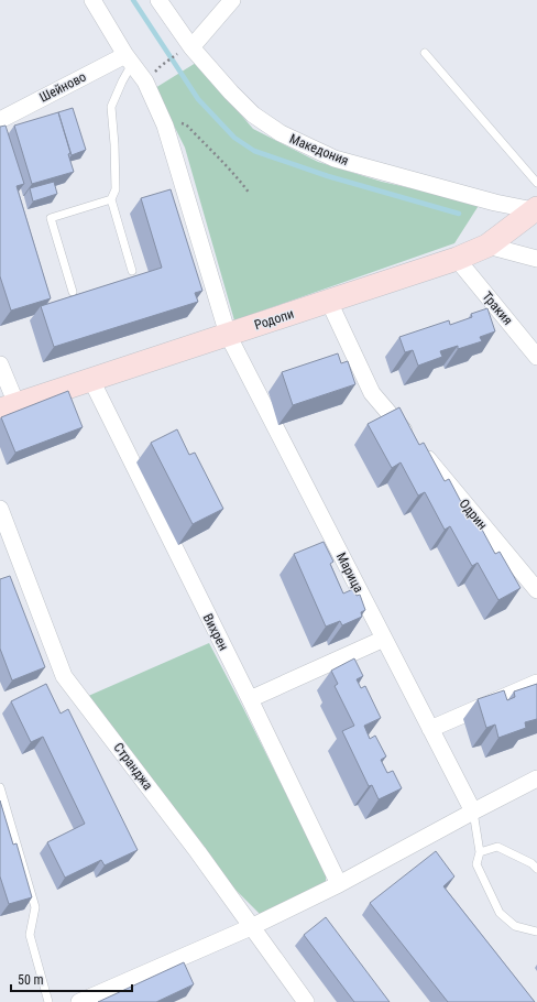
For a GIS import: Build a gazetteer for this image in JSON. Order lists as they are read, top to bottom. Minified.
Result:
{"streets":{"street":["Шейново","Македония","Тракия","Родопи","Одрин","Марица","Вихрен","Странджа"]},"crossings":[["Шейново","Марица"],["Македония","Родопи"],["Тракия","Родопи"],["Родопи","Одрин"],["Родопи","Марица"],["Родопи","Вихрен"]],"scale_bar":"50 m"}
